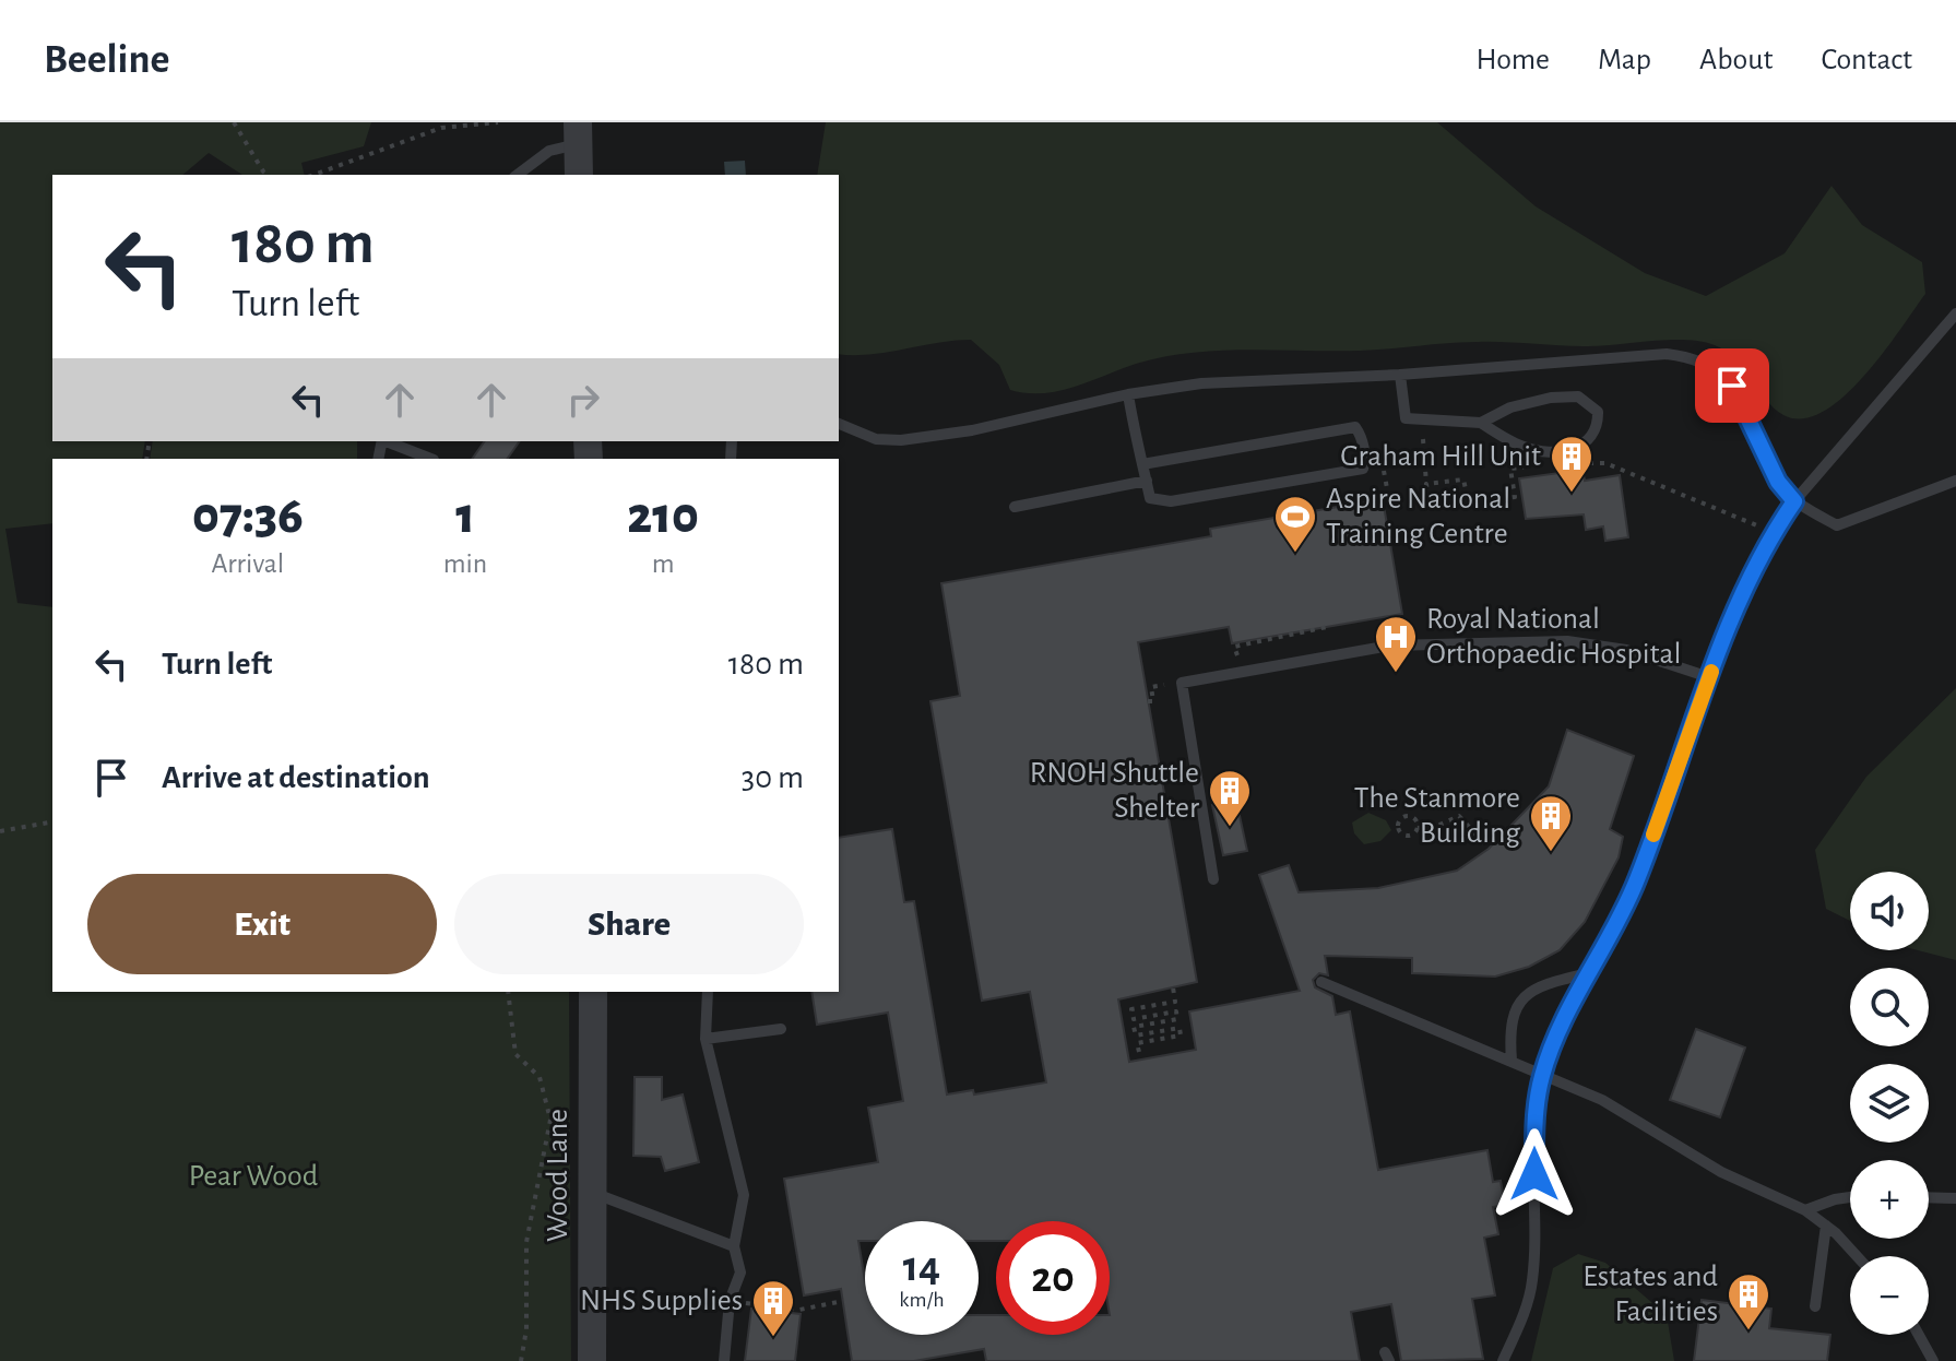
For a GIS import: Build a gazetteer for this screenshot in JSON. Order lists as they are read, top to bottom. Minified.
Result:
{"streets":{"street":["Wood Lane"]},"parks":["Pear Wood"],"places":{"building":["Graham Hill Unit","RNOH Shuttle Shelter","The Stanmore Building","Estates and Facilities","NHS Supplies"],"sports":["Aspire National Training Centre"],"hospital":["Royal National Orthopaedic Hospital"]},"page":{"header":"Beeline","nav":["Home","Map","About","Contact"],"turn":["180 m","Turn left"],"eta":["07:36","Arrival","1","min","210","m"],"list":[{"name":"Turn left","value":"180 m"},{"name":"Arrive at destination","value":"30 m"}],"buttons":["Exit","Share"],"map_buttons":["+","−"],"speed":"14 km/h","limit":"20"}}
